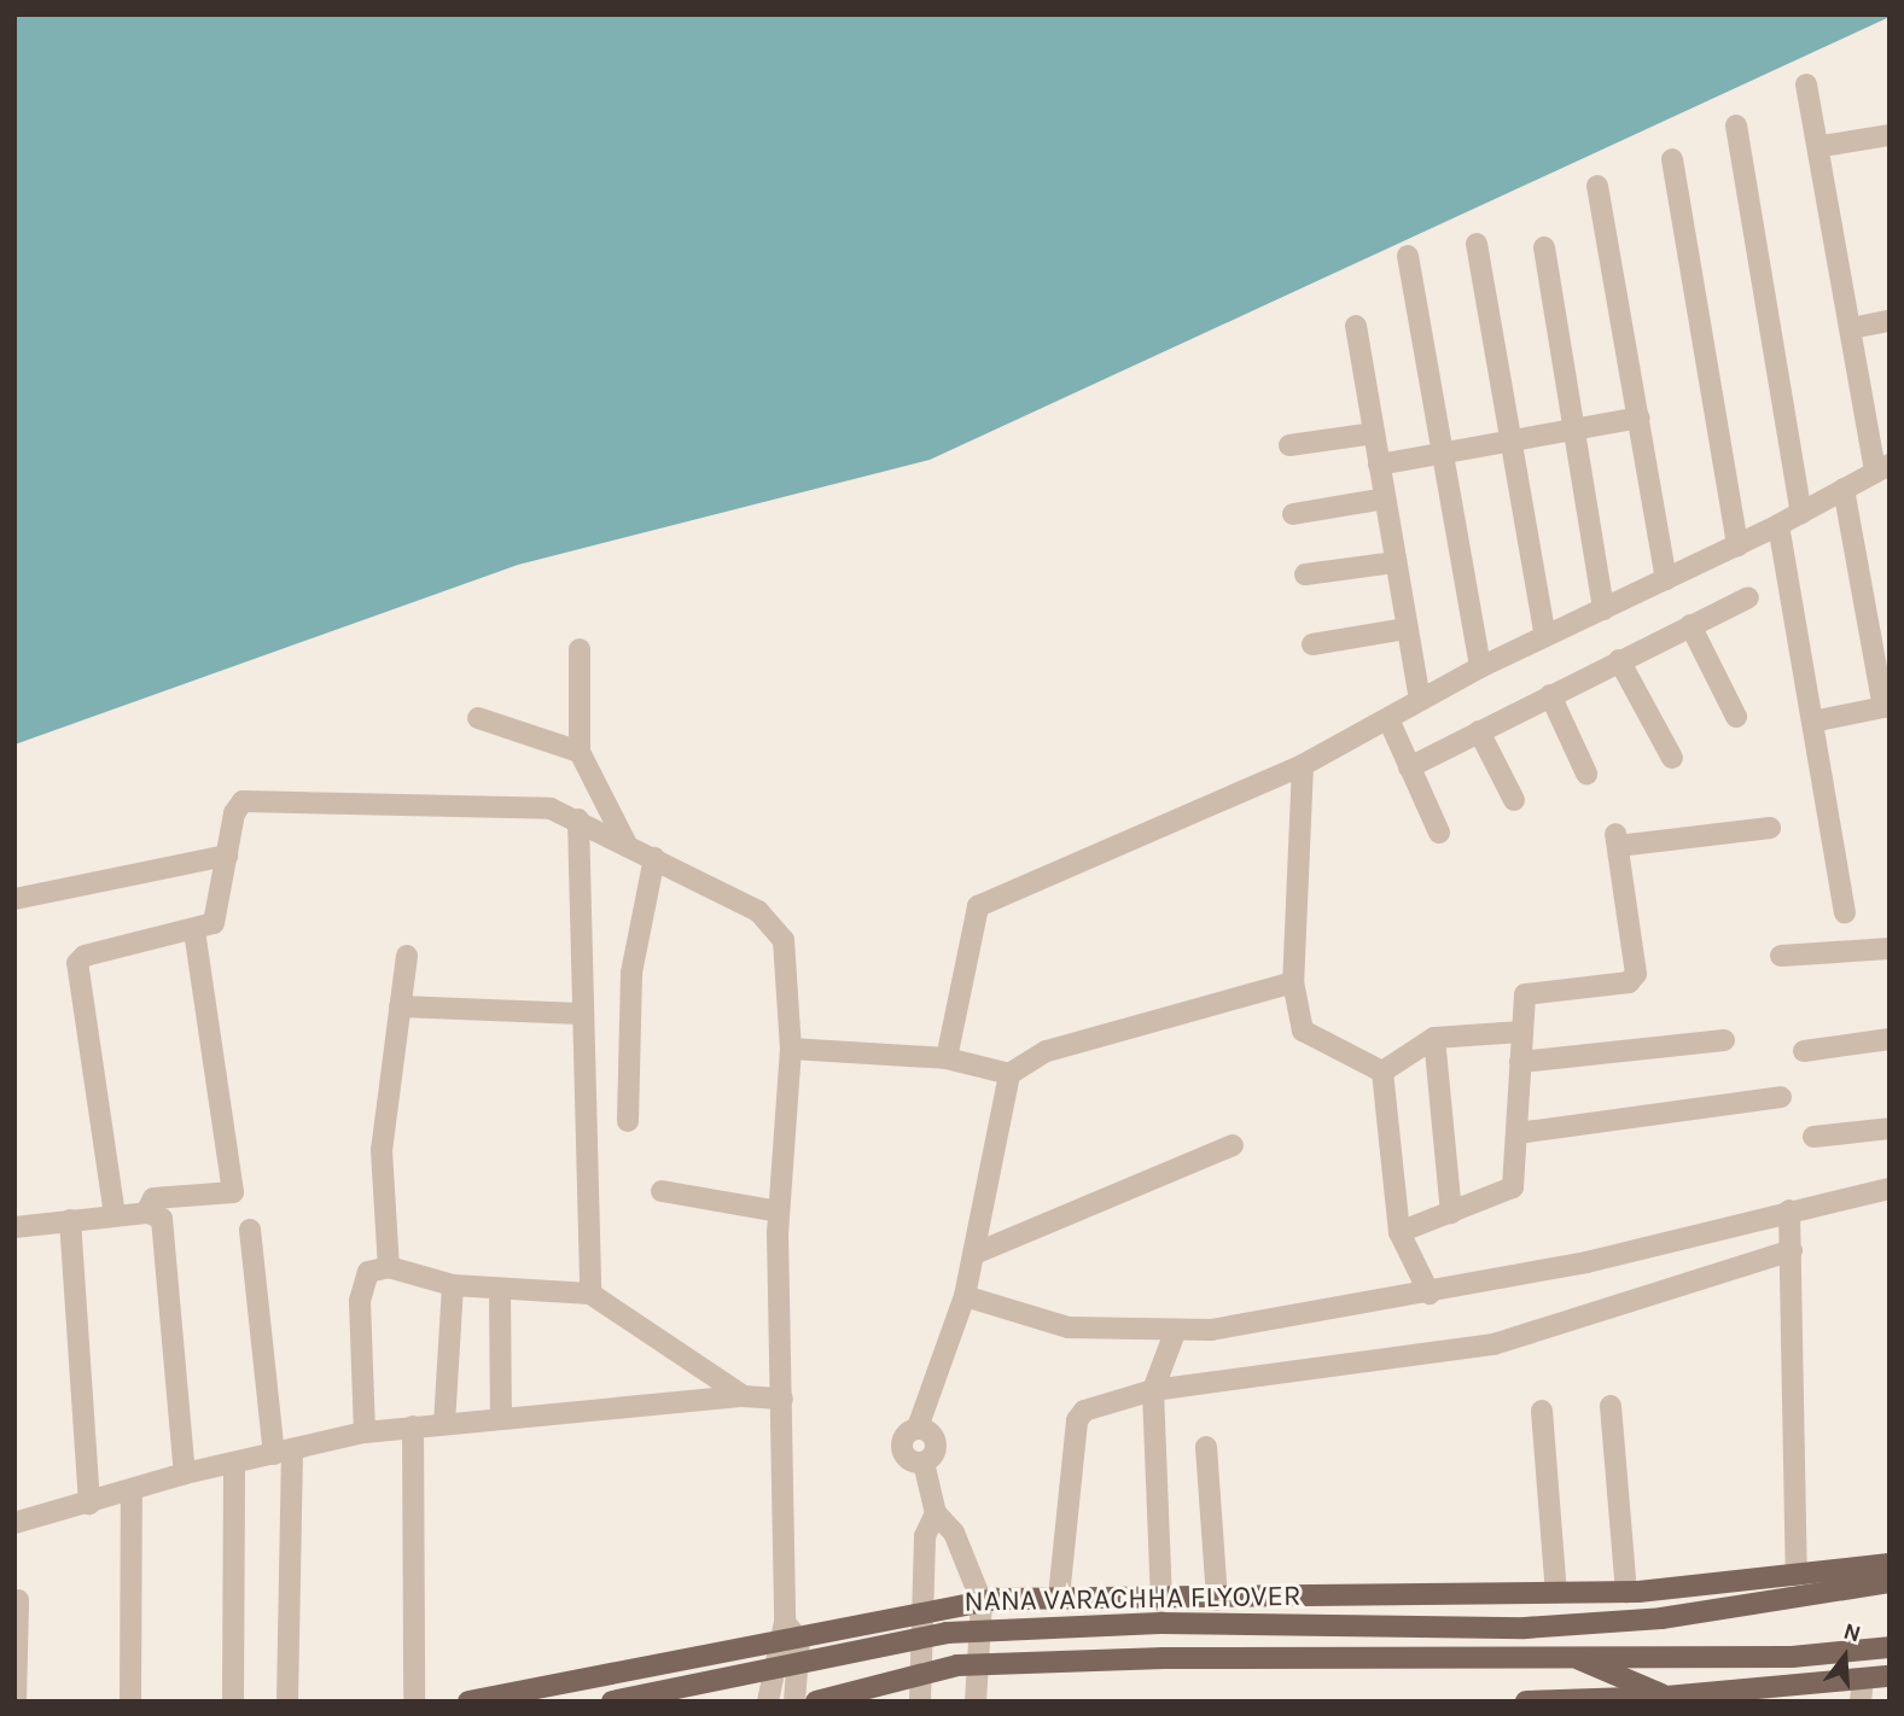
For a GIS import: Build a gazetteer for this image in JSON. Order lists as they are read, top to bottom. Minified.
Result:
{"streets":{"main road":["NANA VARACHHA FLYOVER"]},"north":"top"}
